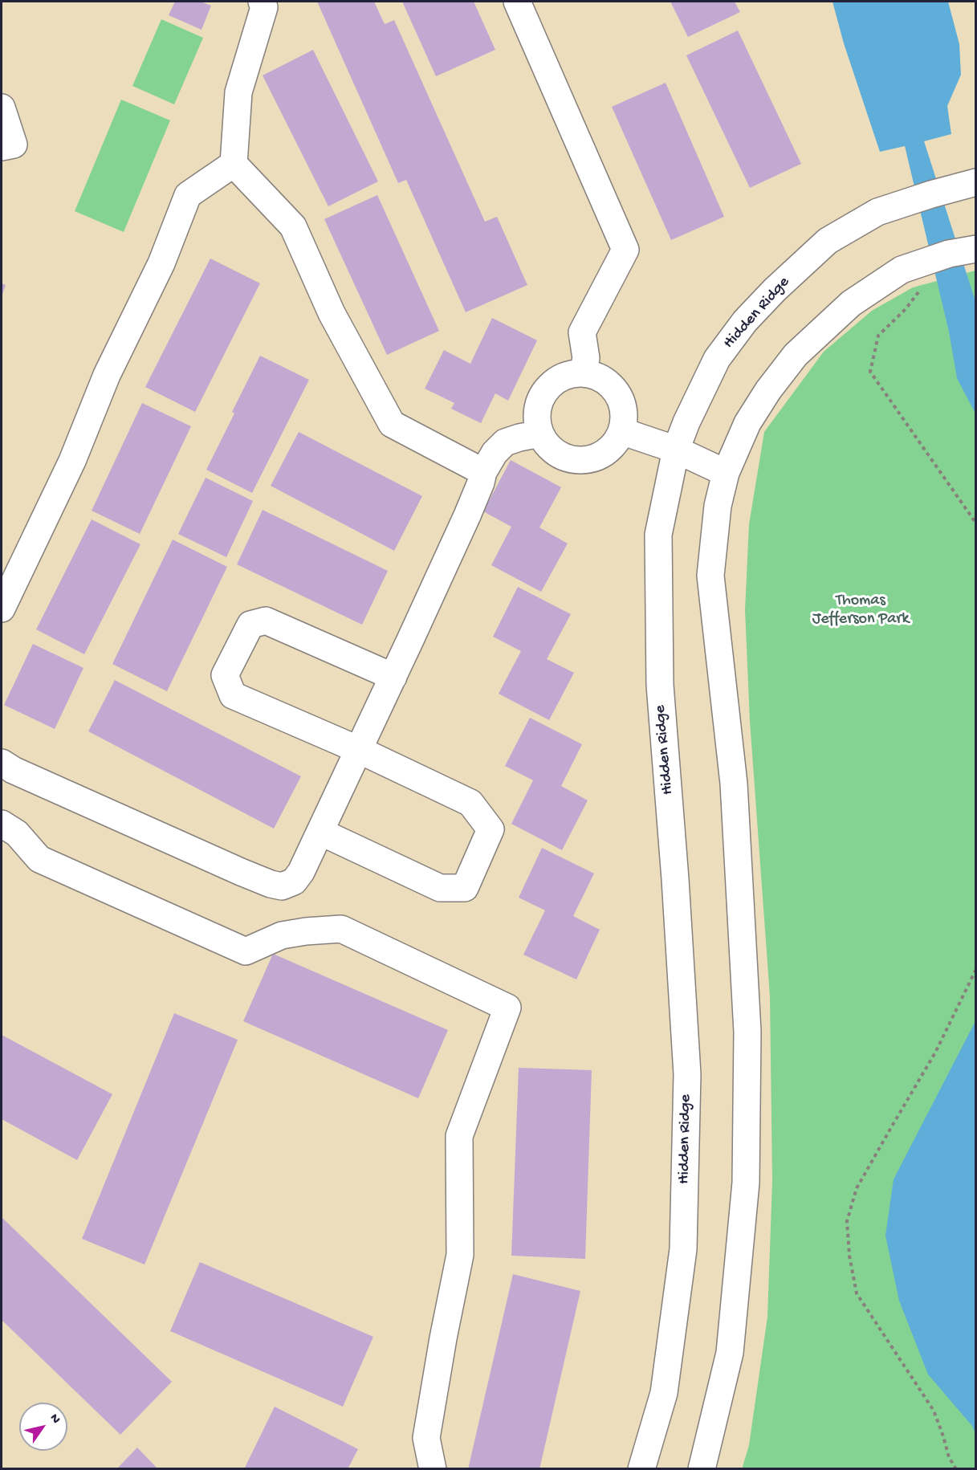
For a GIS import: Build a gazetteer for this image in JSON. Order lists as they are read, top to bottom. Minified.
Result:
{"streets":{"street":["Hidden Ridge"]},"parks":["Thomas Jefferson Park"],"north":"top right"}
